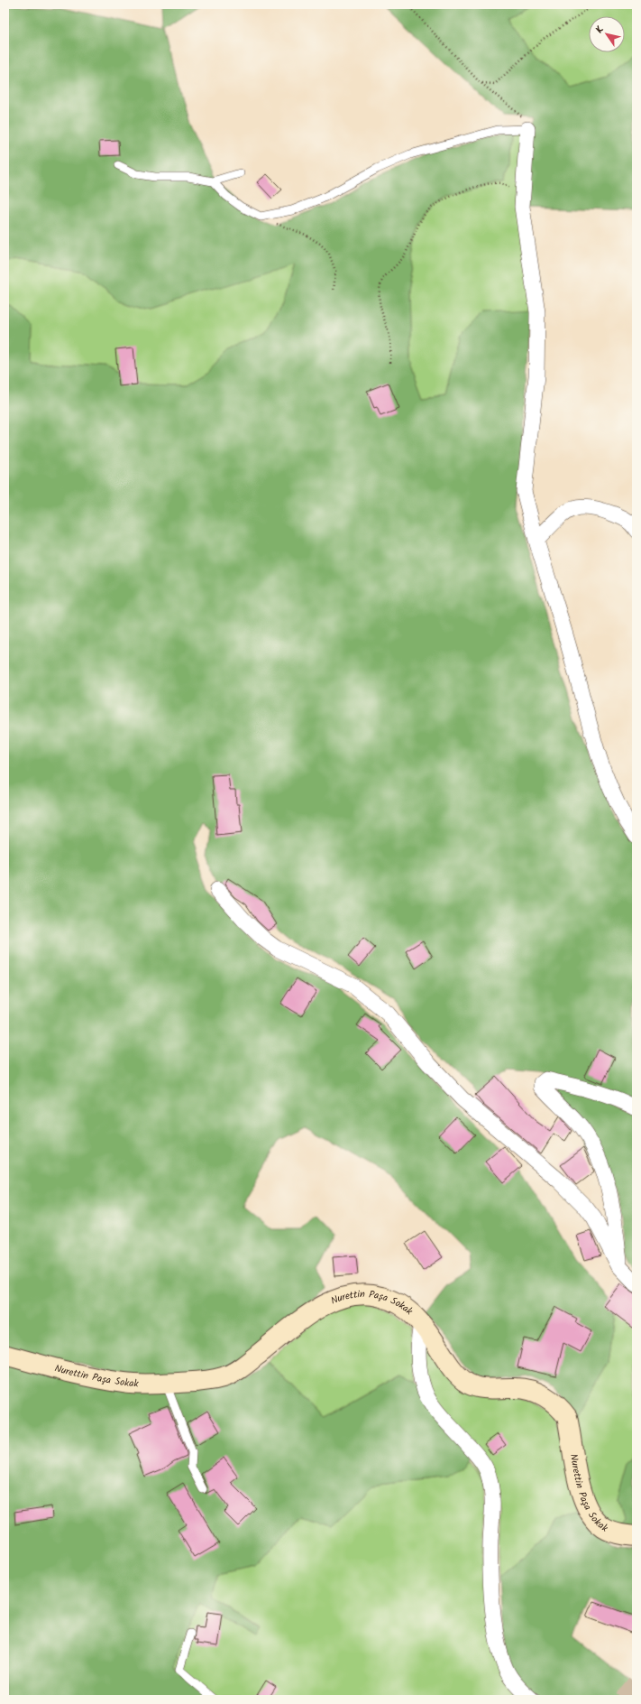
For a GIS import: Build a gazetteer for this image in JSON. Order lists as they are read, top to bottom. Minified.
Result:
{"streets":{"street":["Nurettin Paşa Sokak"]},"north":"top left"}
